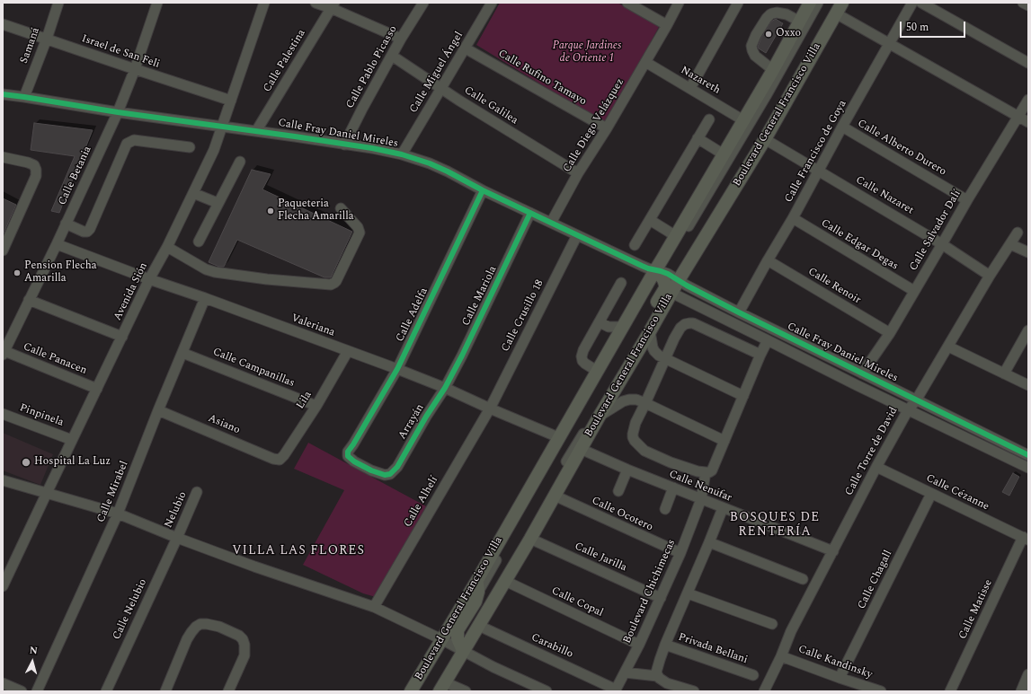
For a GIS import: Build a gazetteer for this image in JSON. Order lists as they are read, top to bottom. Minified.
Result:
{"streets":{"main road":["Boulevard General Francisco Villa"],"street":["Samaná","Israel de San Feli","Calle Palestina","Calle Pablo Picasso","Calle Miguel Ángel","Calle Rufino Tamayo","Nazareth","Calle Galilea","Calle Diego Velázquez","Calle Fray Daniel Mireles","Calle Alberto Durero","Calle Francisco de Goya","Calle Betania","Calle Nazaret","Calle Salvador Dalí","Calle Edgar Degas","Calle Renoir","Avenida Sión","Calle Mariola","Calle Adelfa","Calle Crusillo 18","Valeriana","Calle Panacen","Calle Campanillas","Lila","Pinpinela","Arrayán","Asiano","Calle Torre de David","Calle Nenúfar","Calle Mirabel","Calle Cézanne","Calle Alhelí","Nelubio","Calle Ocotero","Calle Jarilla","Calle Chagall","Boulevard Chichimecas","Calle Copal","Calle Nelubio","Calle Matisse","Carabillo","Privada Bellani","Calle Kandinsky"]},"crossings":[["Samaná","Israel de San Feli"],["Samaná","Calle Fray Daniel Mireles"],["Israel de San Feli","Calle Betania"],["Israel de San Feli","Avenida Sión"],["Calle Palestina","Calle Fray Daniel Mireles"],["Calle Pablo Picasso","Calle Galilea"],["Calle Pablo Picasso","Calle Fray Daniel Mireles"],["Calle Miguel Ángel","Calle Rufino Tamayo"],["Calle Miguel Ángel","Calle Galilea"],["Calle Miguel Ángel","Calle Fray Daniel Mireles"],["Calle Rufino Tamayo","Calle Diego Velázquez"],["Nazareth","Boulevard General Francisco Villa"],["Nazareth","Calle Diego Velázquez"],["Calle Galilea","Calle Diego Velázquez"],["Boulevard General Francisco Villa","Calle Fray Daniel Mireles"],["Boulevard General Francisco Villa","Calle Nazaret"],["Boulevard General Francisco Villa","Valeriana"],["Boulevard General Francisco Villa","Calle Nenúfar"],["Boulevard General Francisco Villa","Calle Ocotero"],["Boulevard General Francisco Villa","Calle Jarilla"],["Boulevard General Francisco Villa","Calle Copal"],["Boulevard General Francisco Villa","Carabillo"],["Calle Diego Velázquez","Calle Fray Daniel Mireles"],["Calle Fray Daniel Mireles","Calle Francisco de Goya"],["Calle Fray Daniel Mireles","Calle Betania"],["Calle Fray Daniel Mireles","Calle Salvador Dalí"],["Calle Fray Daniel Mireles","Avenida Sión"],["Calle Fray Daniel Mireles","Calle Mariola"],["Calle Fray Daniel Mireles","Calle Adelfa"],["Calle Fray Daniel Mireles","Calle Crusillo 18"],["Calle Fray Daniel Mireles","Calle Torre de David"],["Calle Alberto Durero","Calle Francisco de Goya"],["Calle Alberto Durero","Calle Salvador Dalí"],["Calle Francisco de Goya","Calle Nazaret"],["Calle Francisco de Goya","Calle Edgar Degas"],["Calle Francisco de Goya","Calle Renoir"],["Calle Betania","Valeriana"],["Calle Betania","Calle Panacen"],["Calle Nazaret","Calle Salvador Dalí"],["Calle Nazaret","Calle Torre de David"],["Calle Salvador Dalí","Calle Edgar Degas"],["Calle Salvador Dalí","Calle Renoir"],["Avenida Sión","Valeriana"],["Avenida Sión","Calle Panacen"],["Avenida Sión","Pinpinela"],["Calle Mariola","Valeriana"],["Calle Mariola","Arrayán"],["Calle Adelfa","Valeriana"],["Calle Adelfa","Arrayán"],["Calle Crusillo 18","Valeriana"],["Calle Crusillo 18","Calle Alhelí"],["Valeriana","Lila"],["Valeriana","Arrayán"],["Valeriana","Calle Mirabel"],["Valeriana","Calle Alhelí"],["Calle Campanillas","Lila"],["Calle Campanillas","Calle Mirabel"],["Lila","Asiano"],["Asiano","Calle Mirabel"],["Calle Torre de David","Calle Nenúfar"],["Calle Torre de David","Calle Cézanne"],["Calle Torre de David","Calle Kandinsky"],["Calle Nenúfar","Boulevard Chichimecas"],["Calle Cézanne","Calle Chagall"],["Calle Cézanne","Calle Matisse"],["Nelubio","Calle Nelubio"],["Calle Ocotero","Boulevard Chichimecas"],["Calle Jarilla","Boulevard Chichimecas"],["Calle Chagall","Calle Kandinsky"],["Boulevard Chichimecas","Calle Copal"],["Boulevard Chichimecas","Carabillo"]],"districts":["BOSQUES DE RENTERÍA","VILLA LAS FLORES"],"parks":["Parque Jardines de Oriente 1"],"places":["Oxxo","Paqueteria Flecha Amarilla","Pension Flecha Amarilla","Hospital La Luz"],"scale_bar":"50 m","north":"top"}
